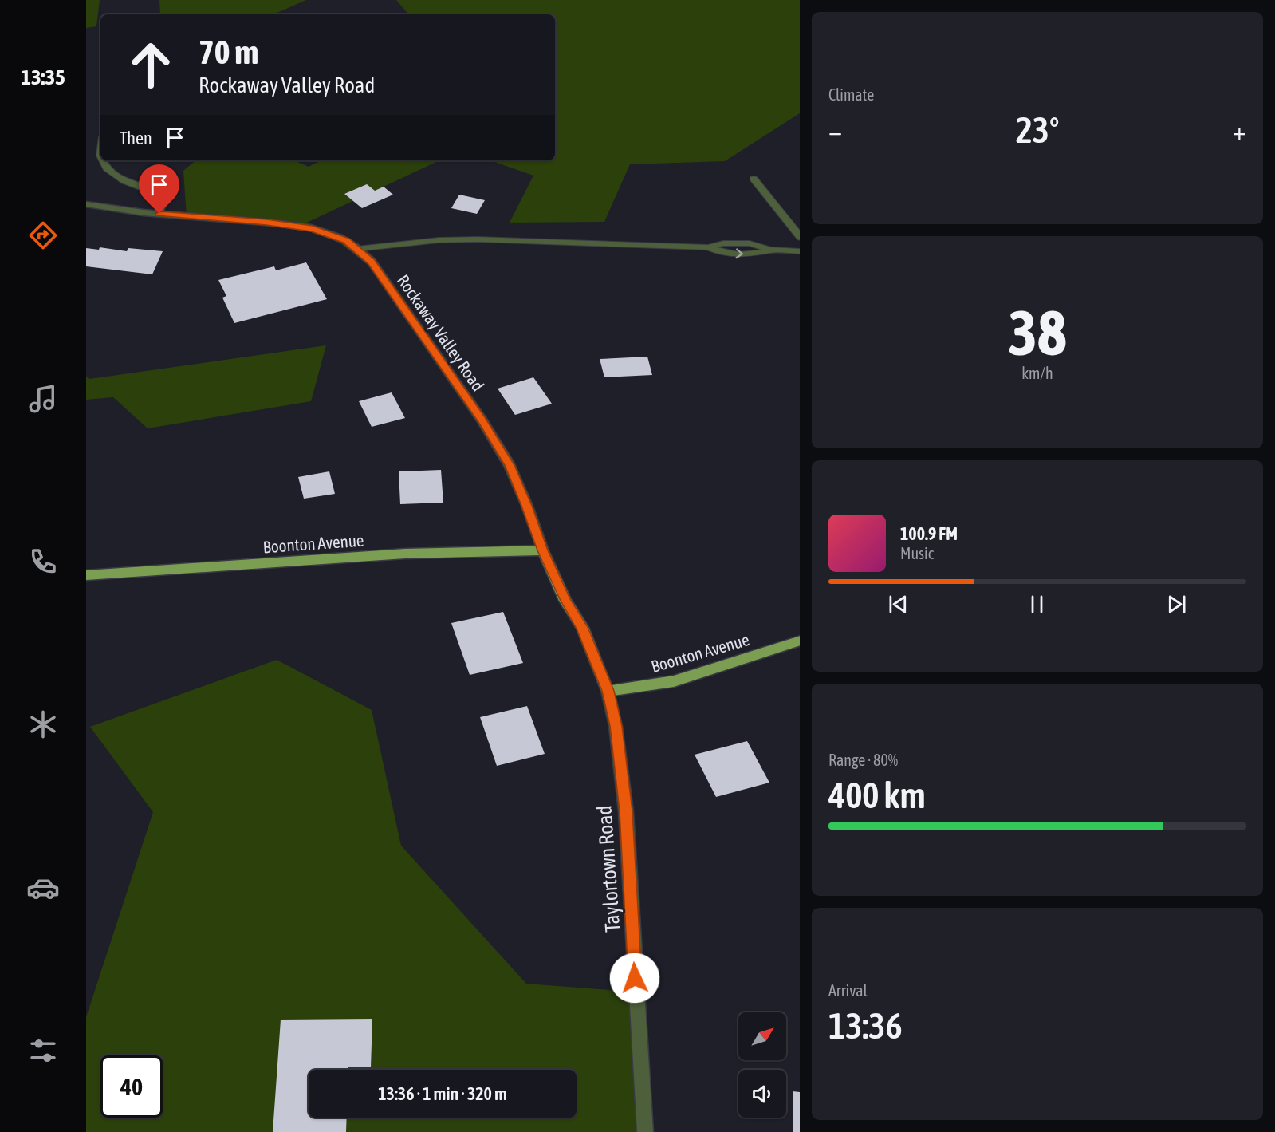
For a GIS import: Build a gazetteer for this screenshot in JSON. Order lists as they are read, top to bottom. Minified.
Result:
{"streets":{"main road":["Rockaway Valley Road","Boonton Avenue"],"street":["Taylortown Road"]},"crossings":[["Rockaway Valley Road","Boonton Avenue"],["Rockaway Valley Road","Taylortown Road"],["Boonton Avenue","Taylortown Road"]],"north":"top right","page":{"tabs":"13:35","tile":["Climate",["38","km/h"],["Range · 80%","400 km"],["Arrival","13:36"]],"turn":["70 m","Rockaway Valley Road"],"heat":["−","23°","+"],"then":"Then","song":["100.9 FM","Music"],"limit":"40","trip":"13:36 · 1 min · 320 m"}}
